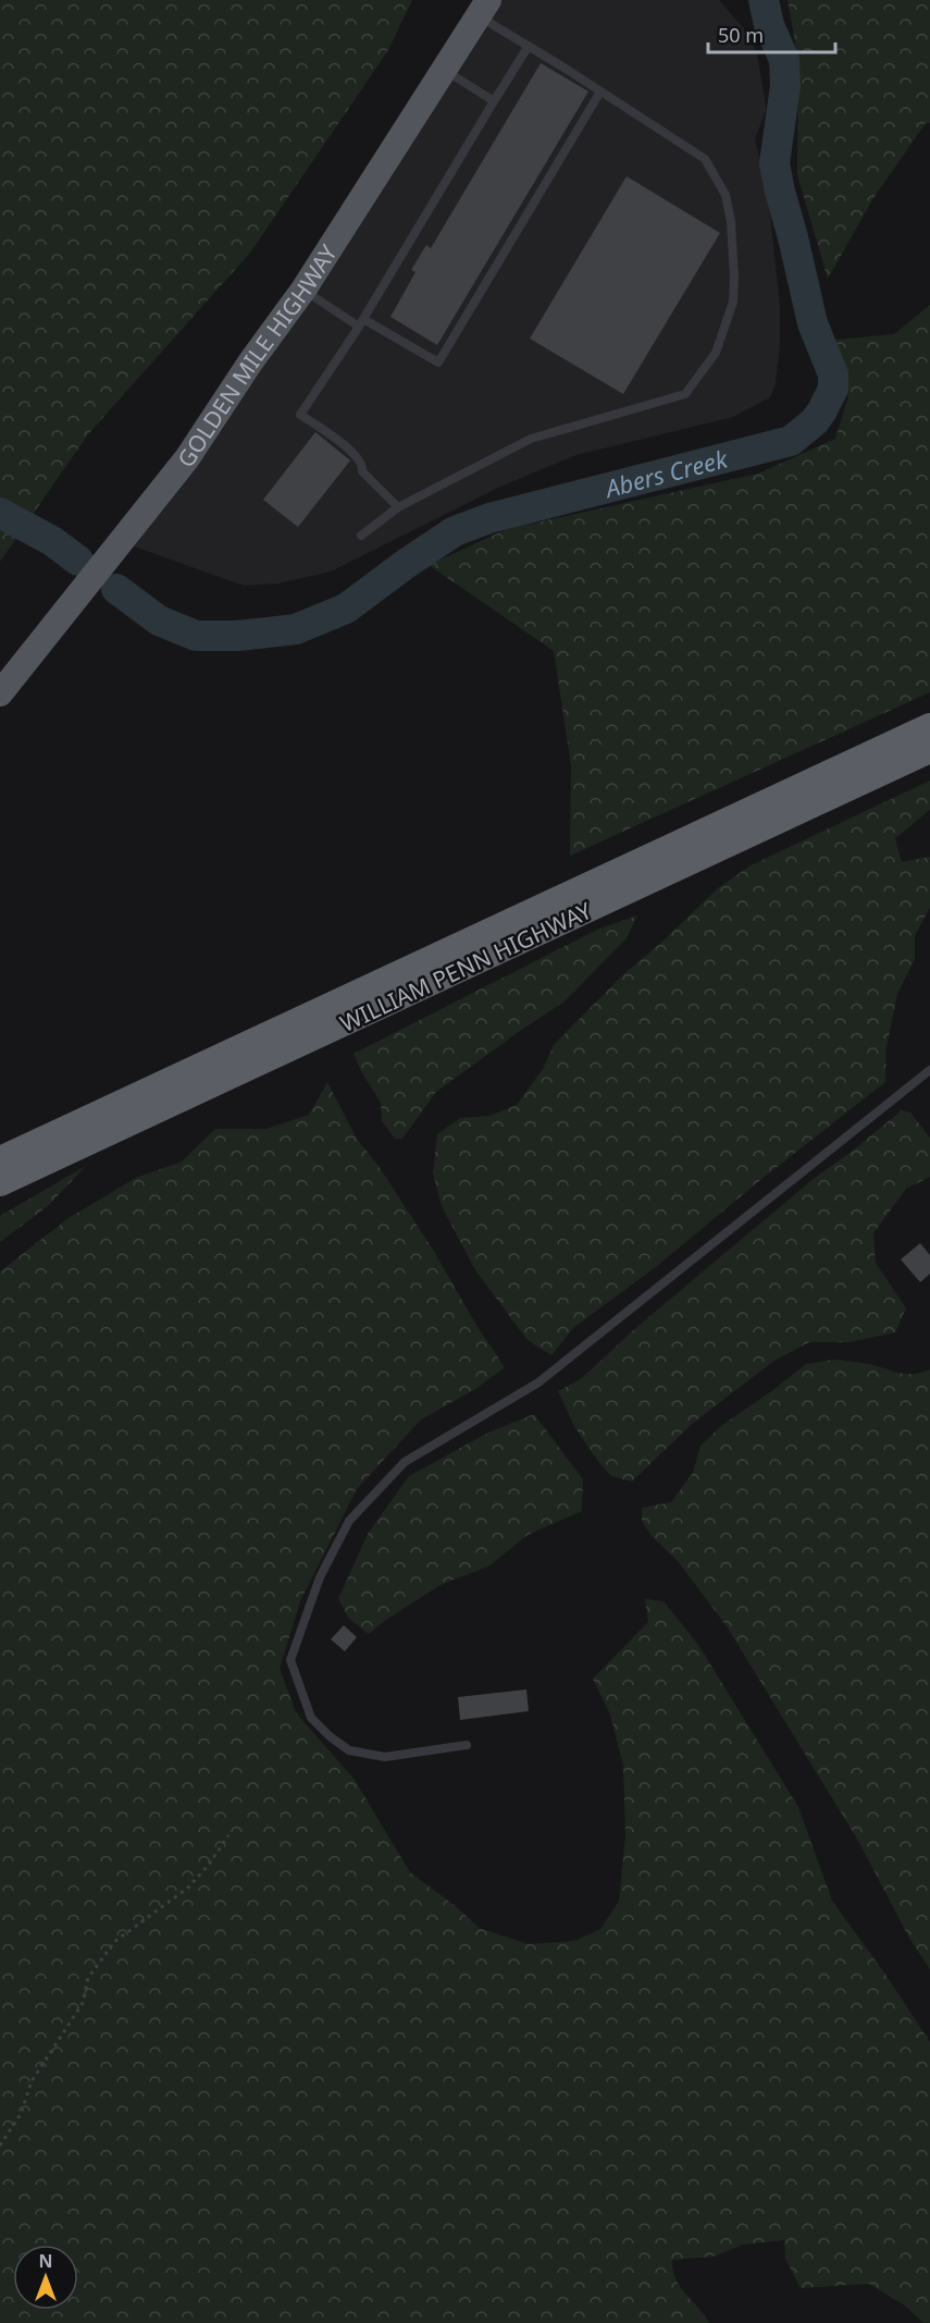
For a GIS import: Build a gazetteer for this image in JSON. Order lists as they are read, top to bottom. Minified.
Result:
{"streets":{"highway":["WILLIAM PENN HIGHWAY"],"main road":["GOLDEN MILE HIGHWAY"]},"water":["Abers Creek"],"scale_bar":"50 m","north":"top"}
